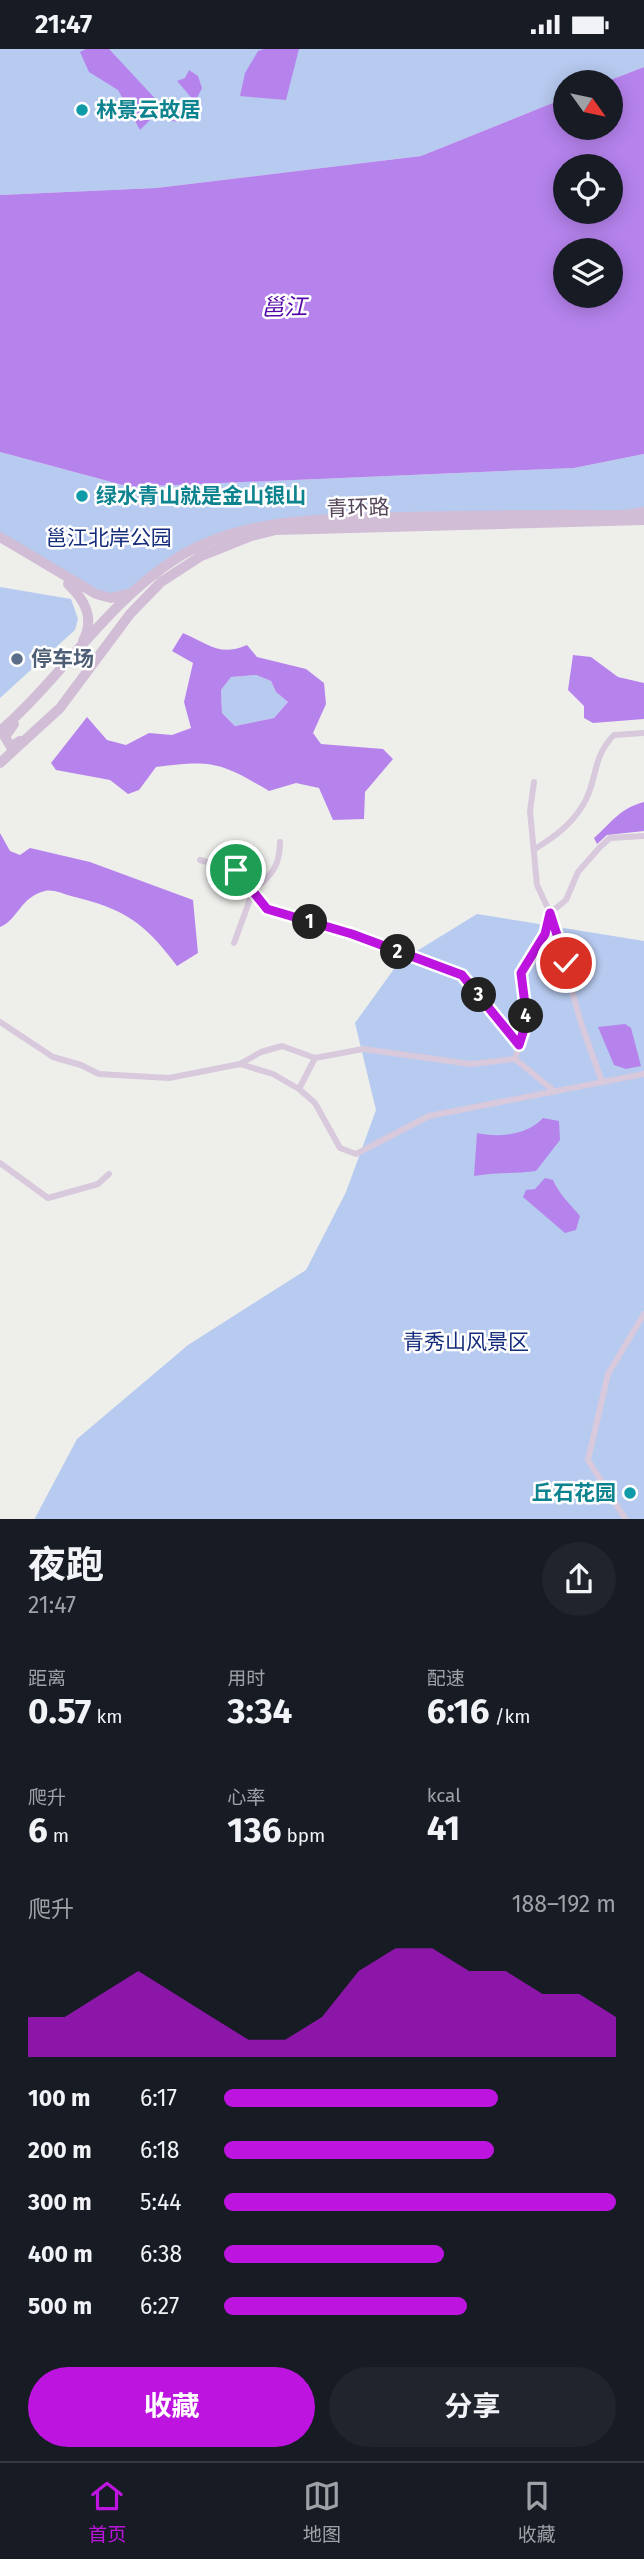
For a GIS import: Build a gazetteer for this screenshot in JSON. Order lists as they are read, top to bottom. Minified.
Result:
{"streets":{"main road":["青环路"]},"water":["邕江"],"parks":["邕江北岸公园","青秀山风景区"],"places":["林景云故居","绿水青山就是金山银山","停车场","丘石花园"],"north":"bottom right","page":{"status":"21:47","pins":["1","2","3","4"],"heading":["夜跑","21:47"],"stats":[["距离","0.57 km"],["用时","3:34"],["配速","6:16 /km"],["爬升","6 m"],["心率","136 bpm"],["kcal","41"]],"chart":["爬升","188–192 m"],"list":[{"name":"100 m","note":"6:17"},{"name":"200 m","note":"6:18"},{"name":"300 m","note":"5:44"},{"name":"400 m","note":"6:38"},{"name":"500 m","note":"6:27"}],"buttons":["收藏","分享"],"tabs":["首页","地图","收藏"]}}
